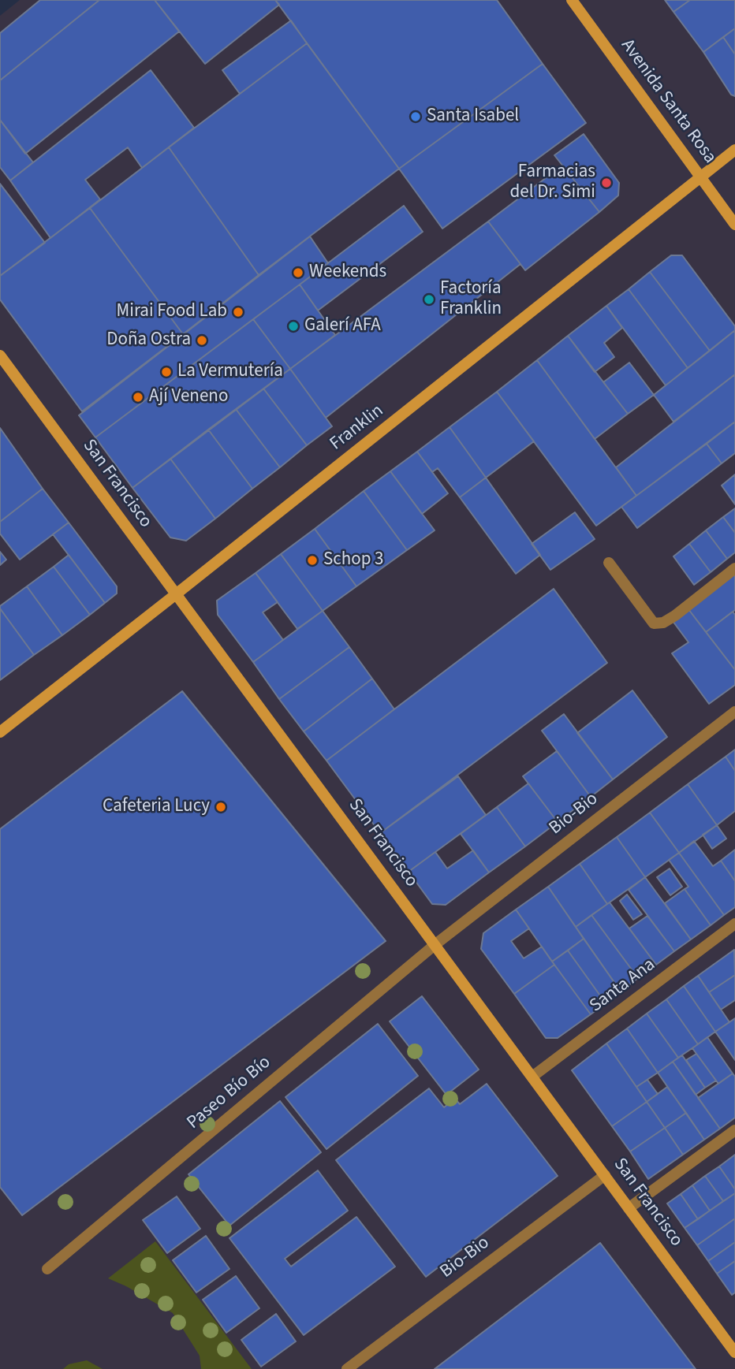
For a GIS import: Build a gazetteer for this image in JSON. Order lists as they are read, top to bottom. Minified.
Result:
{"streets":{"main road":["Avenida Santa Rosa","Franklin","San Francisco"],"street":["Bio-Bio","Santa Ana","Paseo Bío Bío"]},"crossings":[["Avenida Santa Rosa","Franklin"],["Franklin","San Francisco"],["San Francisco","Bio-Bio"],["San Francisco","Santa Ana"],["San Francisco","Paseo Bío Bío"],["Bio-Bio","Paseo Bío Bío"]],"places":["Santa Isabel","Farmacias del Dr. Simi","Weekends","Factoría Franklin","Mirai Food Lab","Galerí AFA","Doña Ostra","La Vermutería","Ají Veneno","Schop 3","Cafeteria Lucy"]}
